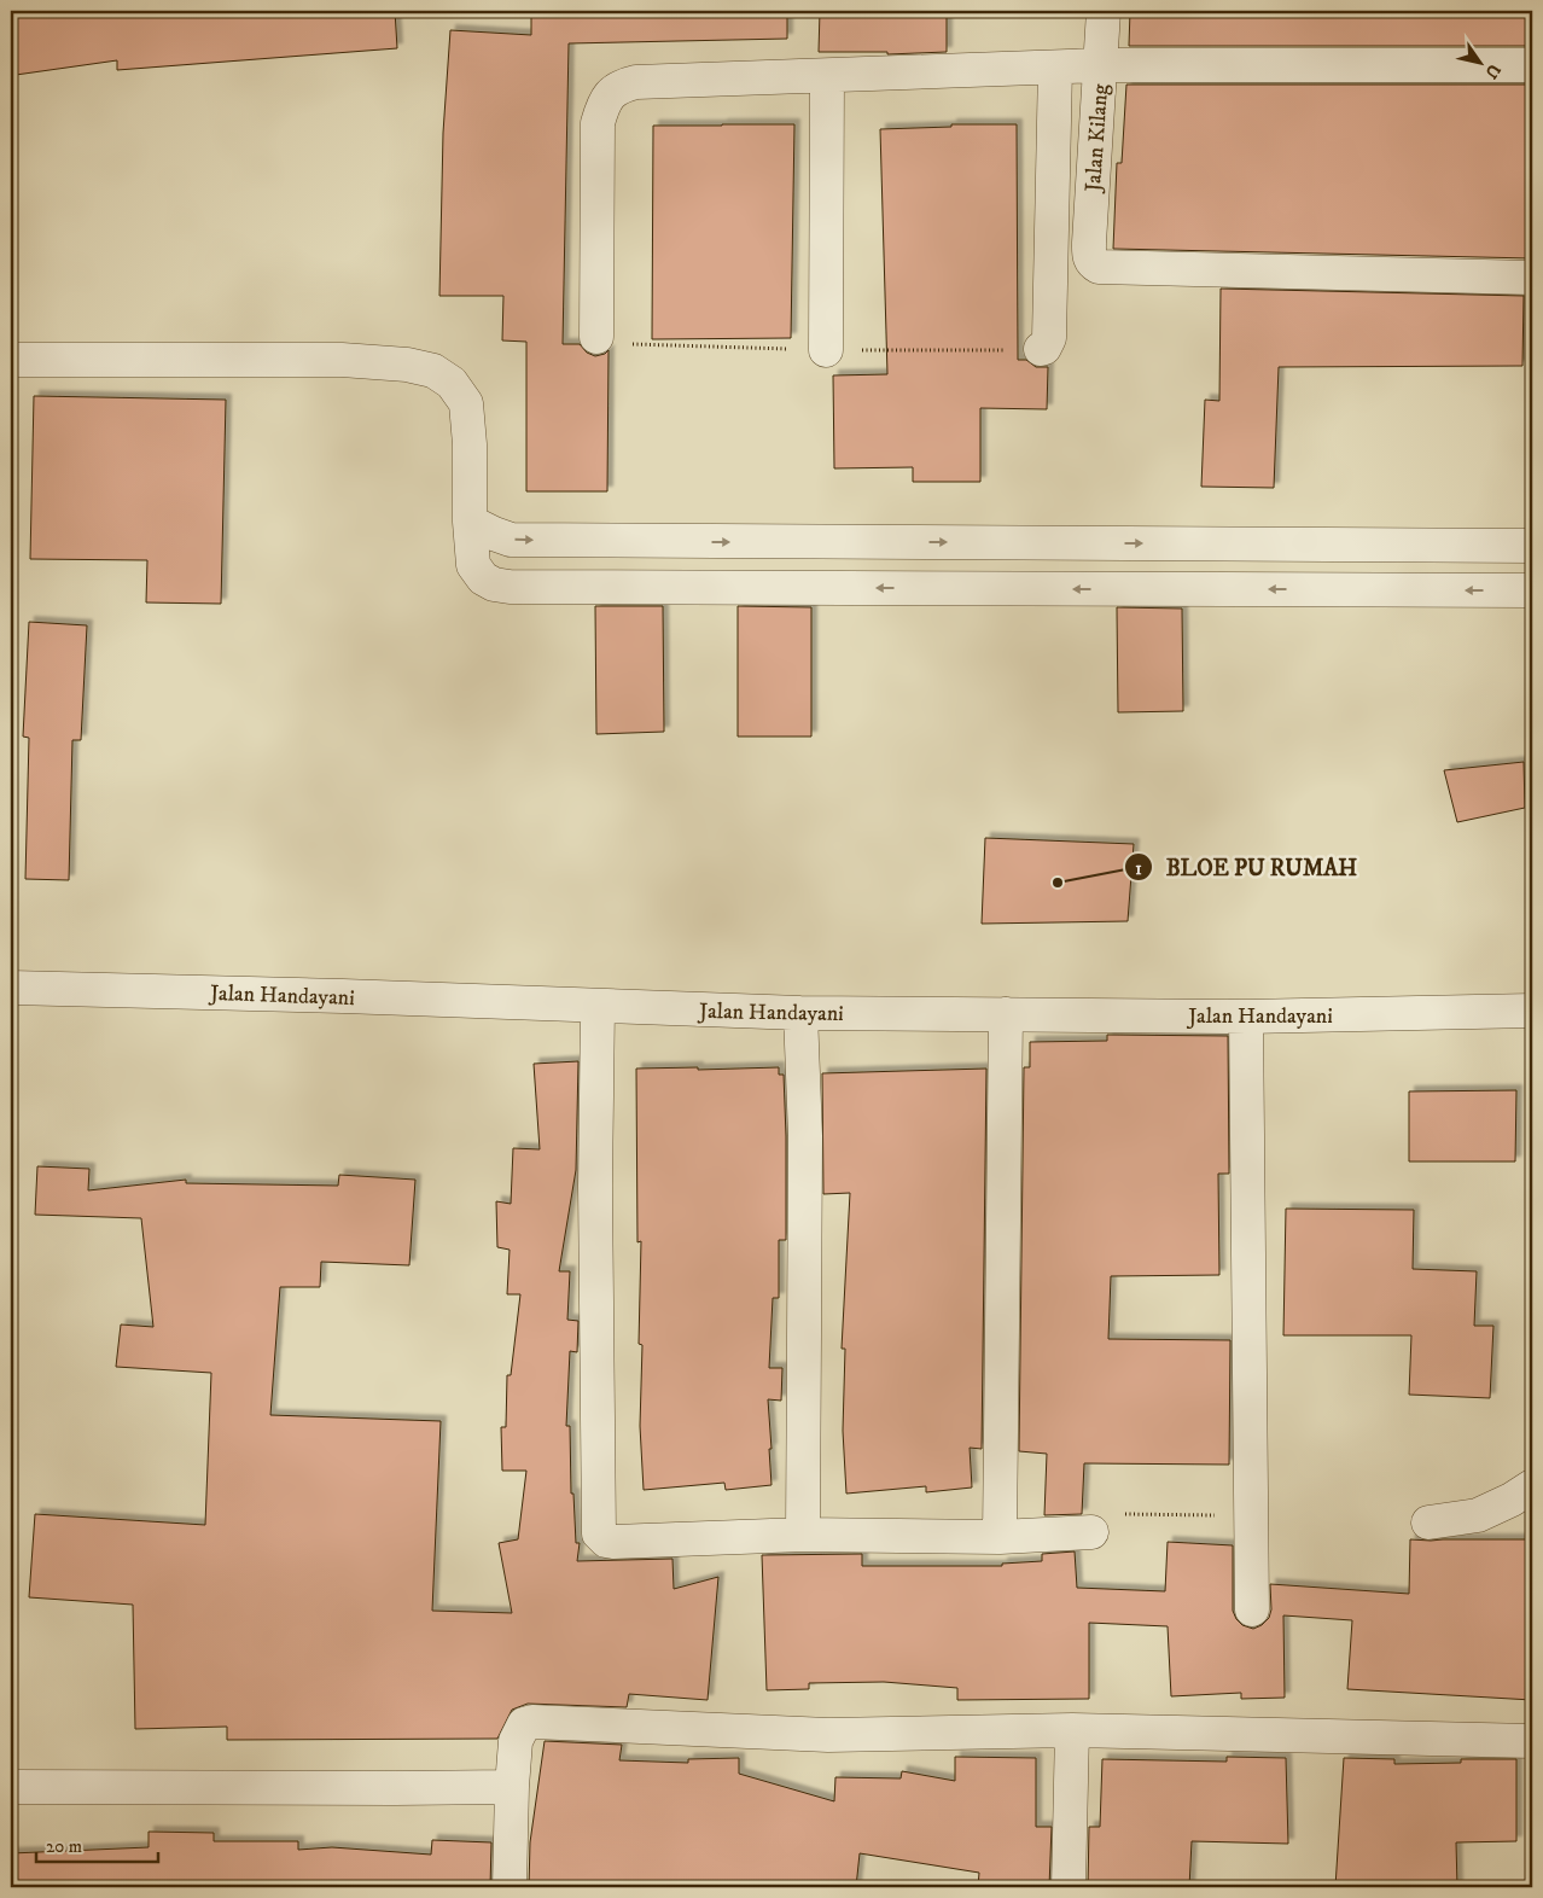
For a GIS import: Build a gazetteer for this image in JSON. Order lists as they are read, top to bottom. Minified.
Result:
{"streets":{"street":["Jalan Kilang","Jalan Handayani"]},"places":["BLOE PU RUMAH"],"scale_bar":"20 m","north":"bottom right"}
